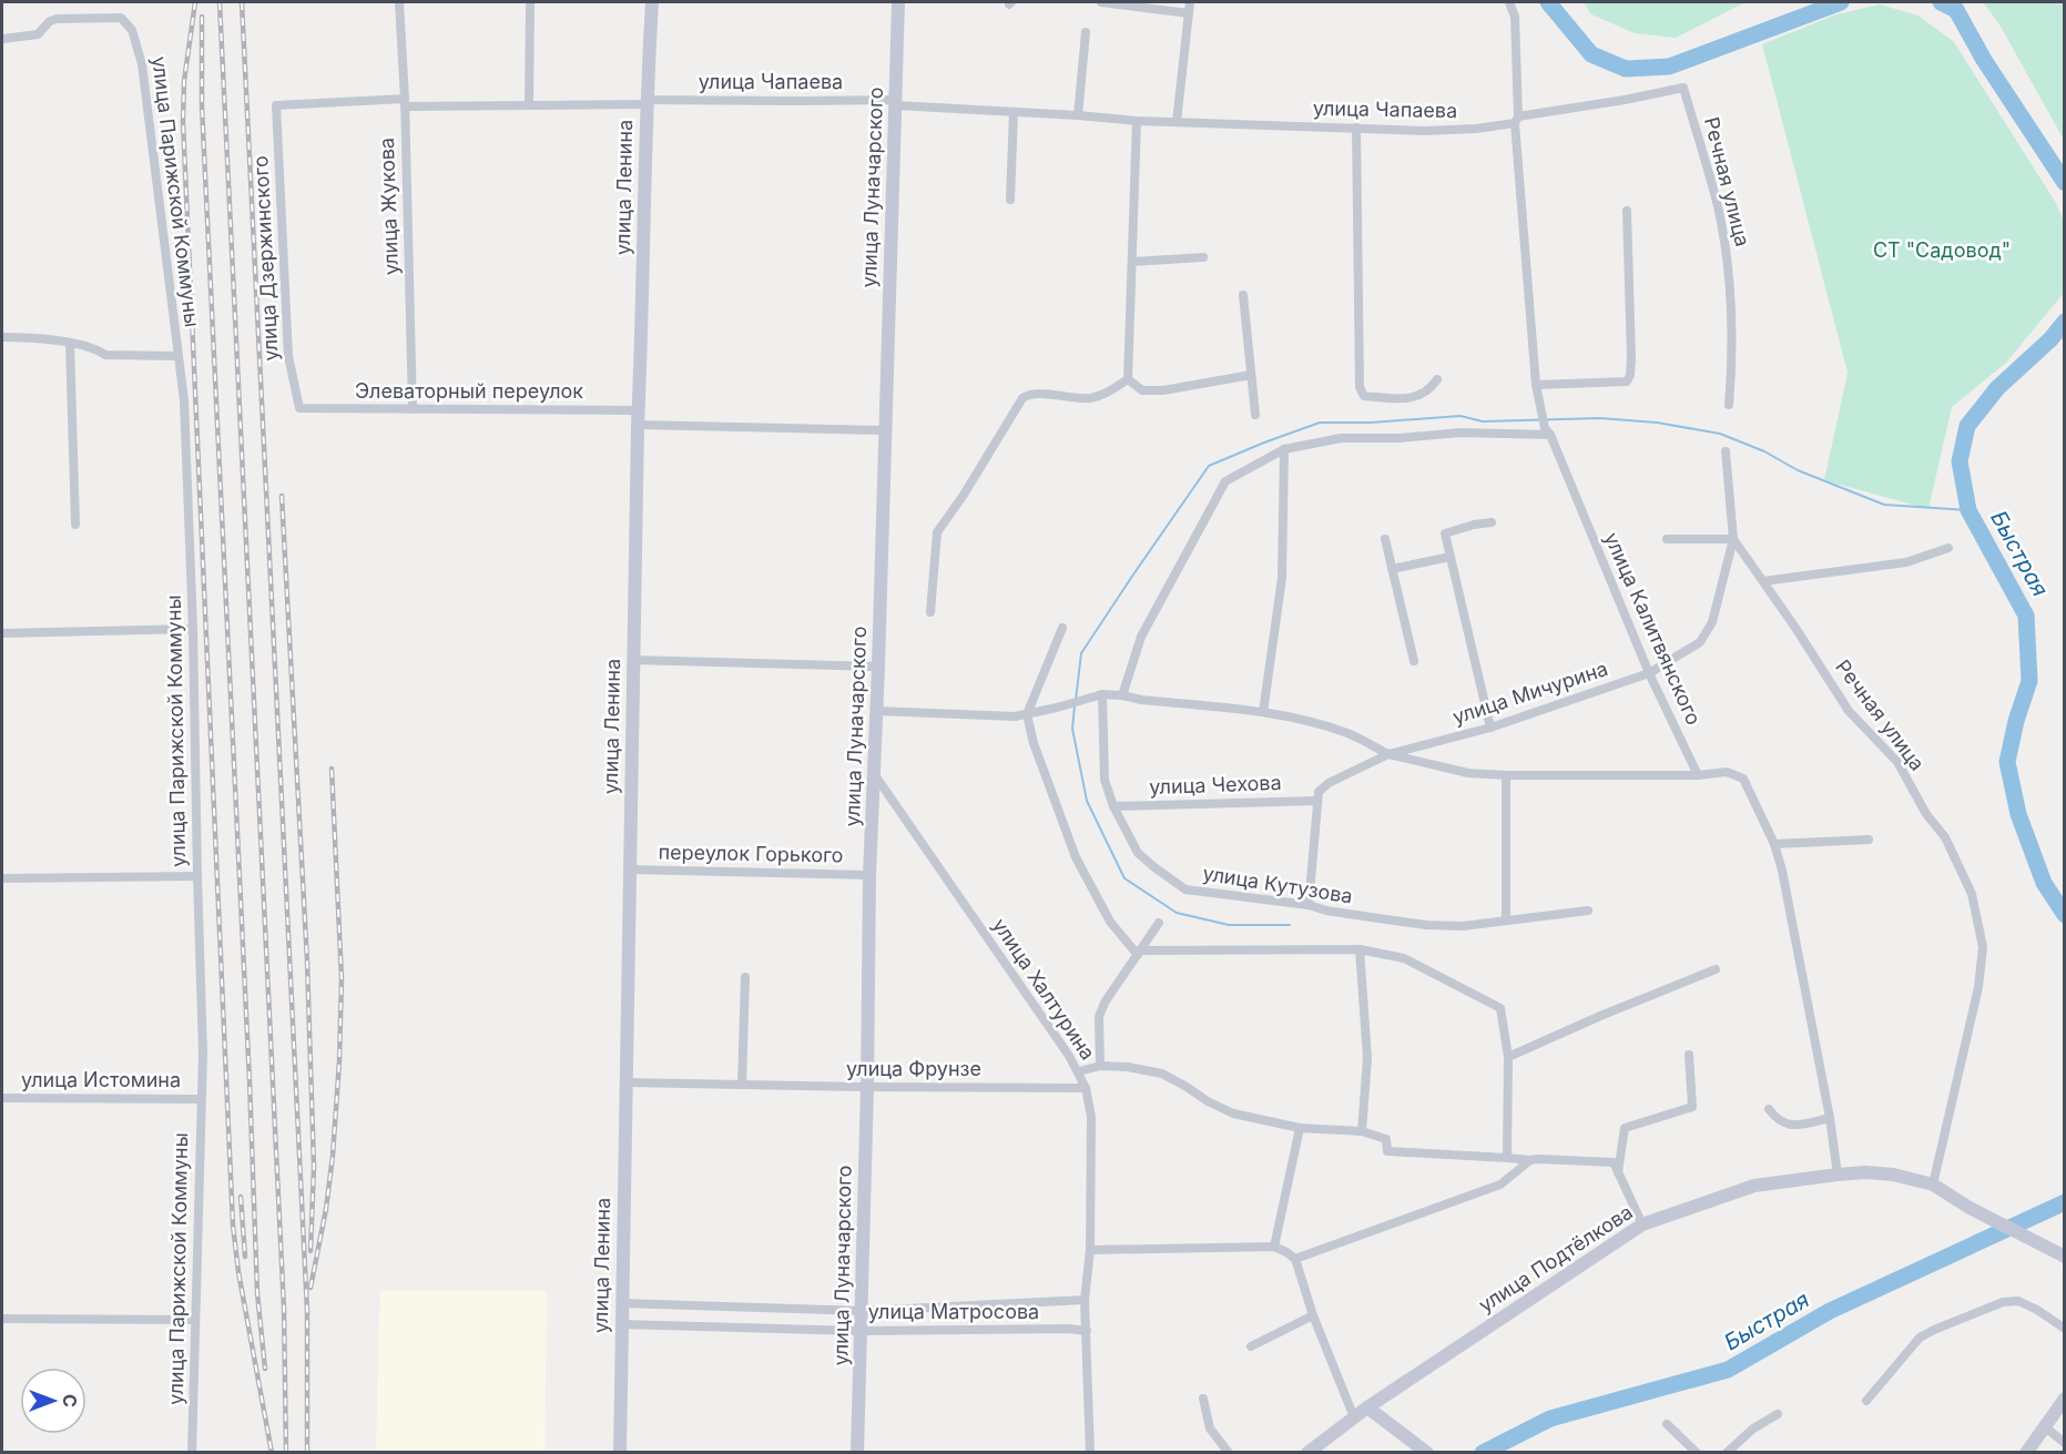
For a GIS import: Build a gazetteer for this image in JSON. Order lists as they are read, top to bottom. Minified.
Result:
{"streets":{"main road":["улица Ленина","улица Луначарского","улица Подтёлкова"],"street":["улица Чапаева","Речная улица","улица Парижской Коммуны","улица Жукова","улица Дзержинского","Элеваторный переулок","улица Калитвянского","улица Мичурина","улица Чехова","переулок Горького","улица Кутузова","улица Халтурина","улица Фрунзе","улица Истомина","улица Матросова"]},"crossings":[["улица Чапаева","Речная улица"],["улица Чапаева","улица Ленина"],["улица Чапаева","улица Луначарского"],["улица Чапаева","улица Жукова"],["улица Чапаева","улица Дзержинского"],["улица Чапаева","улица Калитвянского"],["Речная улица","улица Мичурина"],["Речная улица","улица Подтёлкова"],["улица Ленина","Элеваторный переулок"],["улица Ленина","переулок Горького"],["улица Ленина","улица Фрунзе"],["улица Ленина","улица Матросова"],["улица Луначарского","Элеваторный переулок"],["улица Луначарского","переулок Горького"],["улица Луначарского","улица Халтурина"],["улица Луначарского","улица Фрунзе"],["улица Луначарского","улица Матросова"],["улица Парижской Коммуны","улица Истомина"],["улица Жукова","Элеваторный переулок"],["улица Дзержинского","Элеваторный переулок"],["улица Калитвянского","улица Мичурина"],["улица Чехова","улица Кутузова"],["улица Халтурина","улица Фрунзе"],["улица Халтурина","улица Матросова"]],"water":["Быстрая"],"parks":["СТ \"Садовод\""],"north":"right"}
